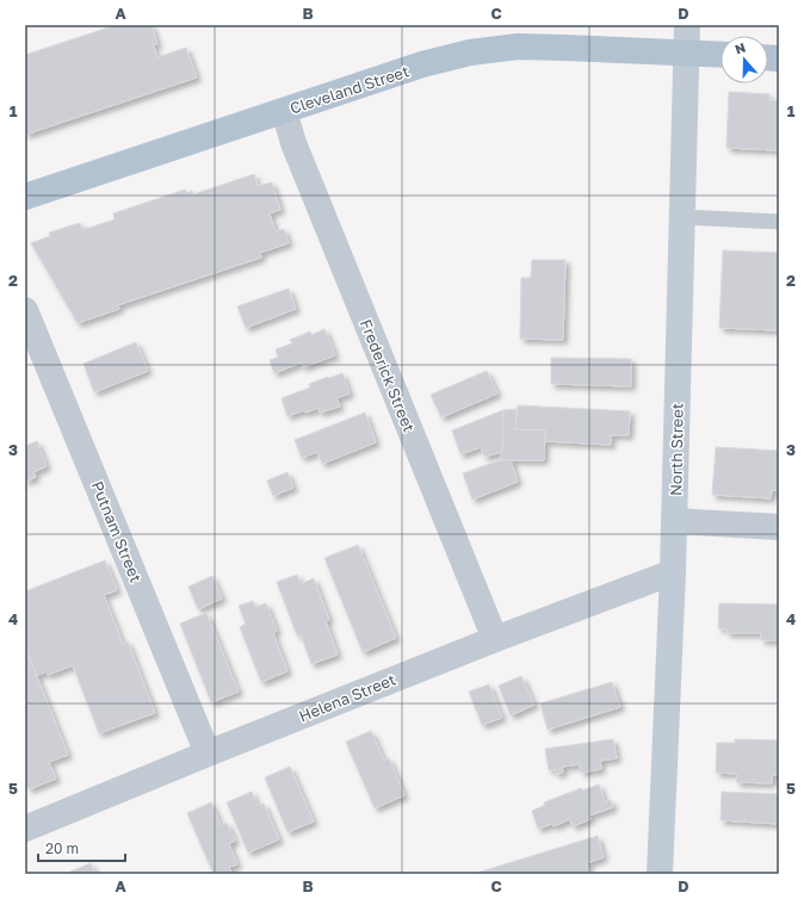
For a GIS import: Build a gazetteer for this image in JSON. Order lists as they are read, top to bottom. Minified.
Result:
{"streets":{"main road":["Cleveland Street"],"street":["Frederick Street","North Street","Putnam Street","Helena Street"]},"crossings":[["Cleveland Street","Frederick Street"],["Cleveland Street","North Street"],["Frederick Street","Helena Street"],["North Street","Helena Street"],["Putnam Street","Helena Street"]],"scale_bar":"20 m","north":"top","grid":{"columns":["A","B","C","D"],"rows":["1","2","3","4","5"]}}
